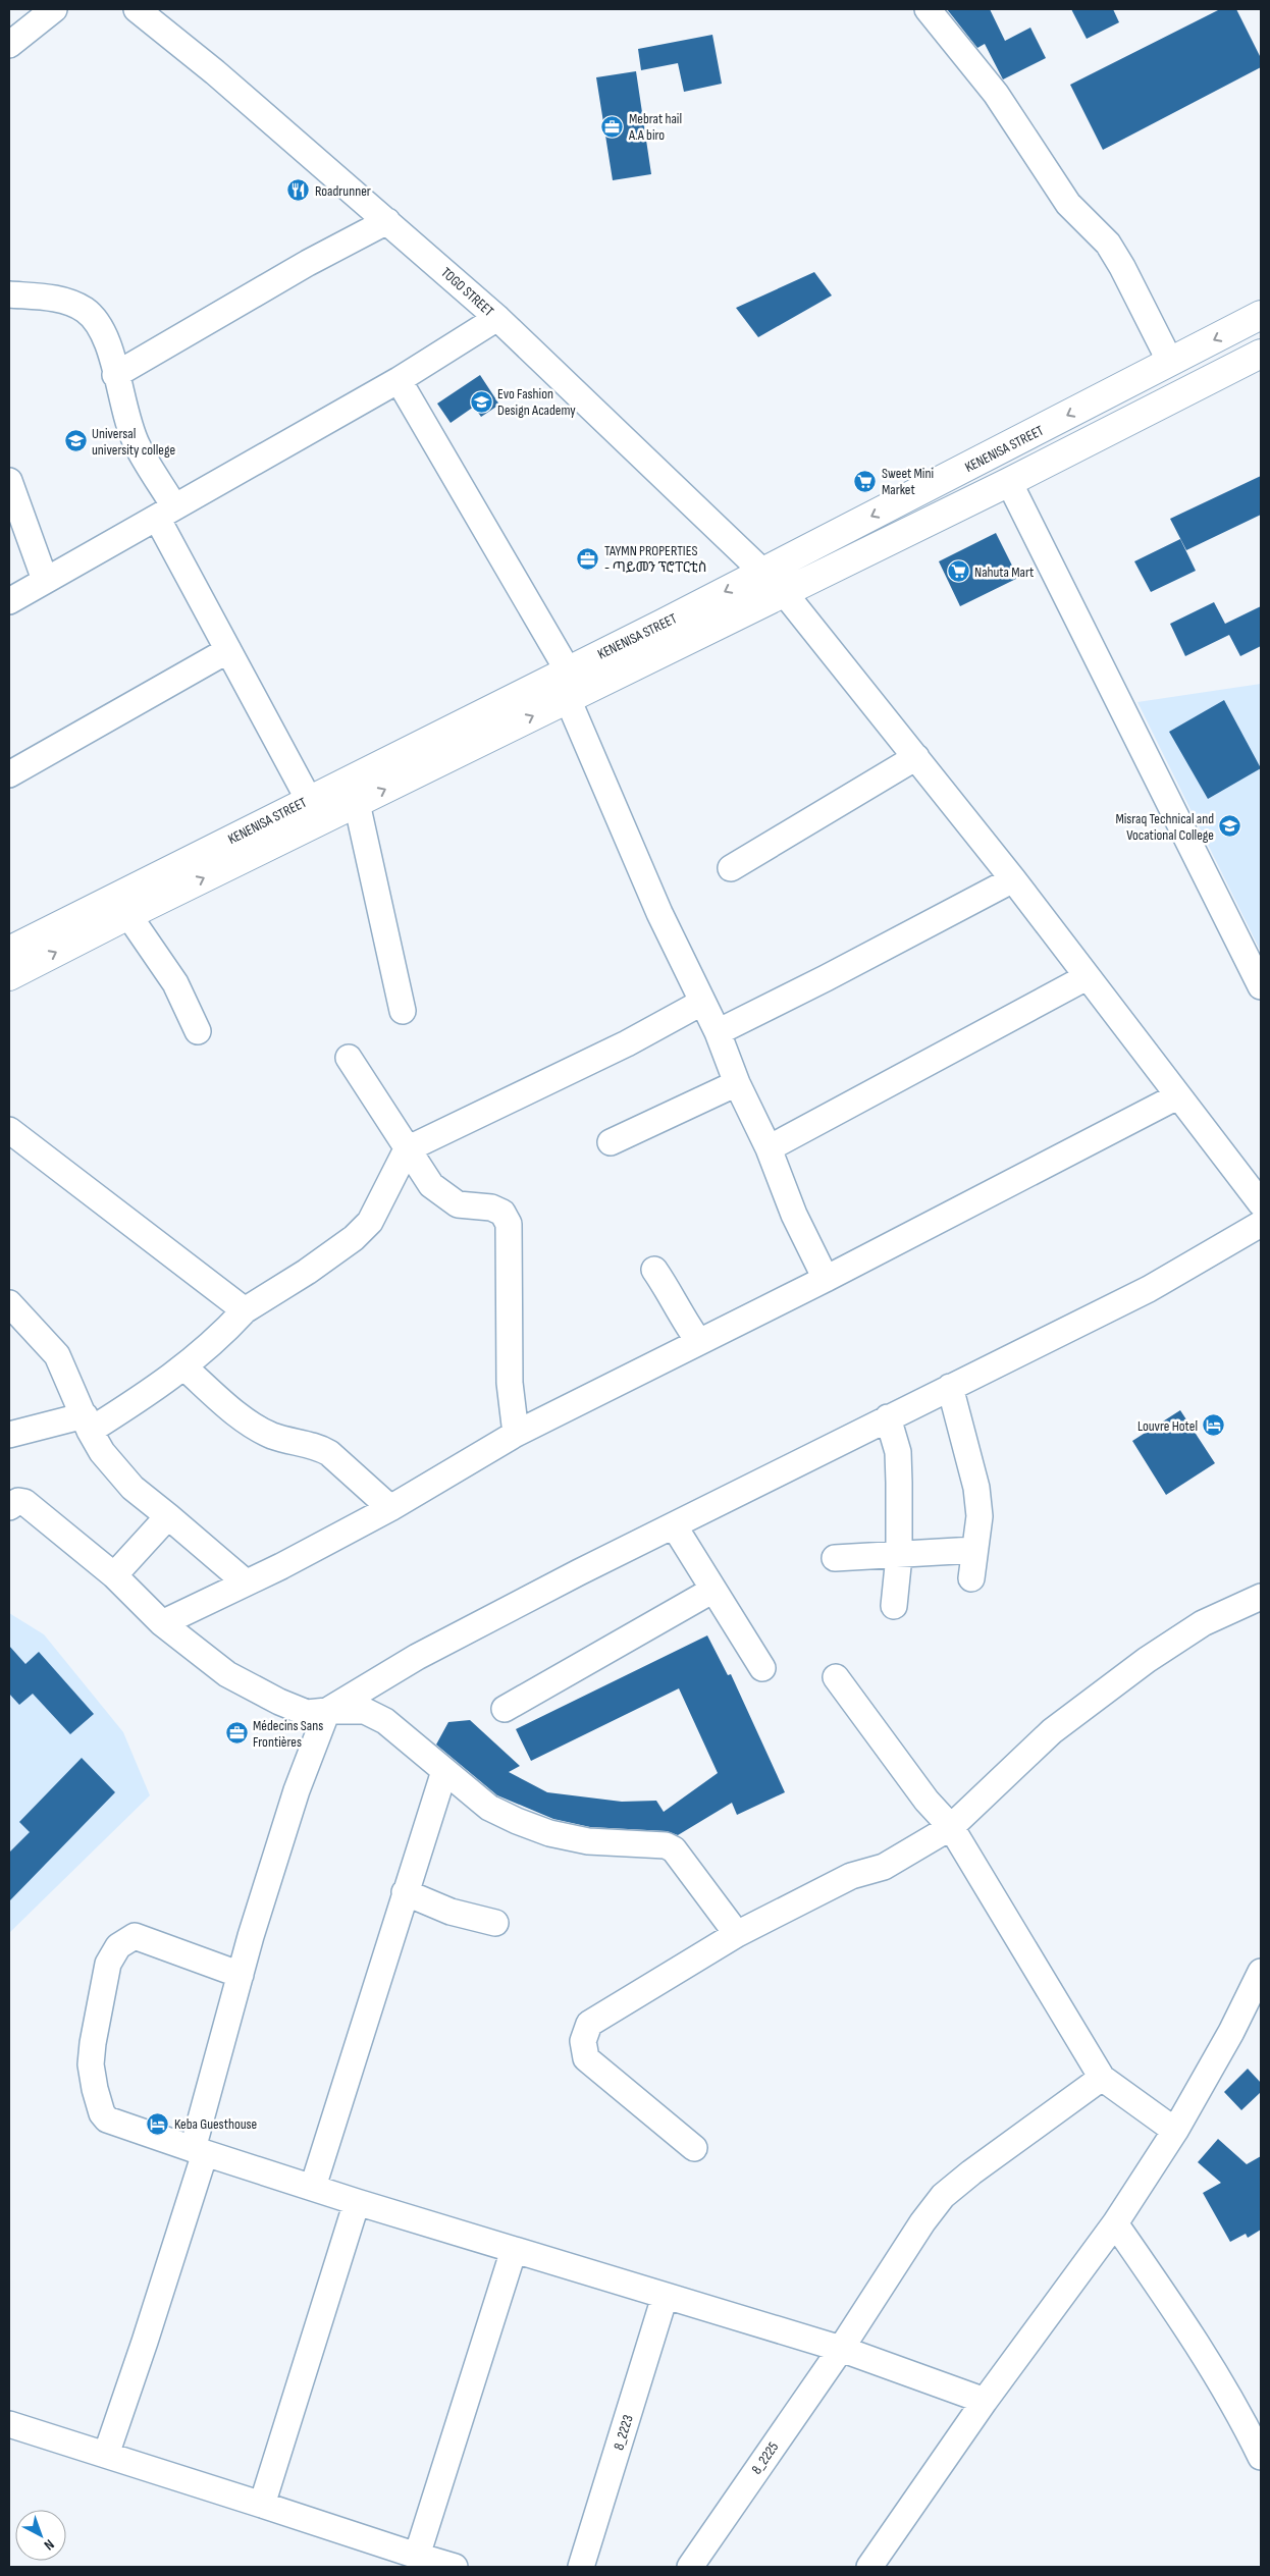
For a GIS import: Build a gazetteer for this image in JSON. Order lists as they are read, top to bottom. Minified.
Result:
{"streets":{"main road":["KENENISA STREET"],"street":["TOGO STREET","8_2223","8_2225"]},"crossings":[["TOGO STREET","KENENISA STREET"]],"places":{"office":["Mebrat hail A.A biro","TAYMN PROPERTIES - ጣይመን ፕሮፐርቲስ","Médecins Sans Frontières"],"restaurant":["Roadrunner"],"school or university":["Evo Fashion Design Academy","Universal university college","Misraq Technical and Vocational College"],"supermarket":["Sweet Mini Market","Nahuta Mart"],"hotel":["Louvre Hotel","Keba Guesthouse"]},"north":"bottom right"}
